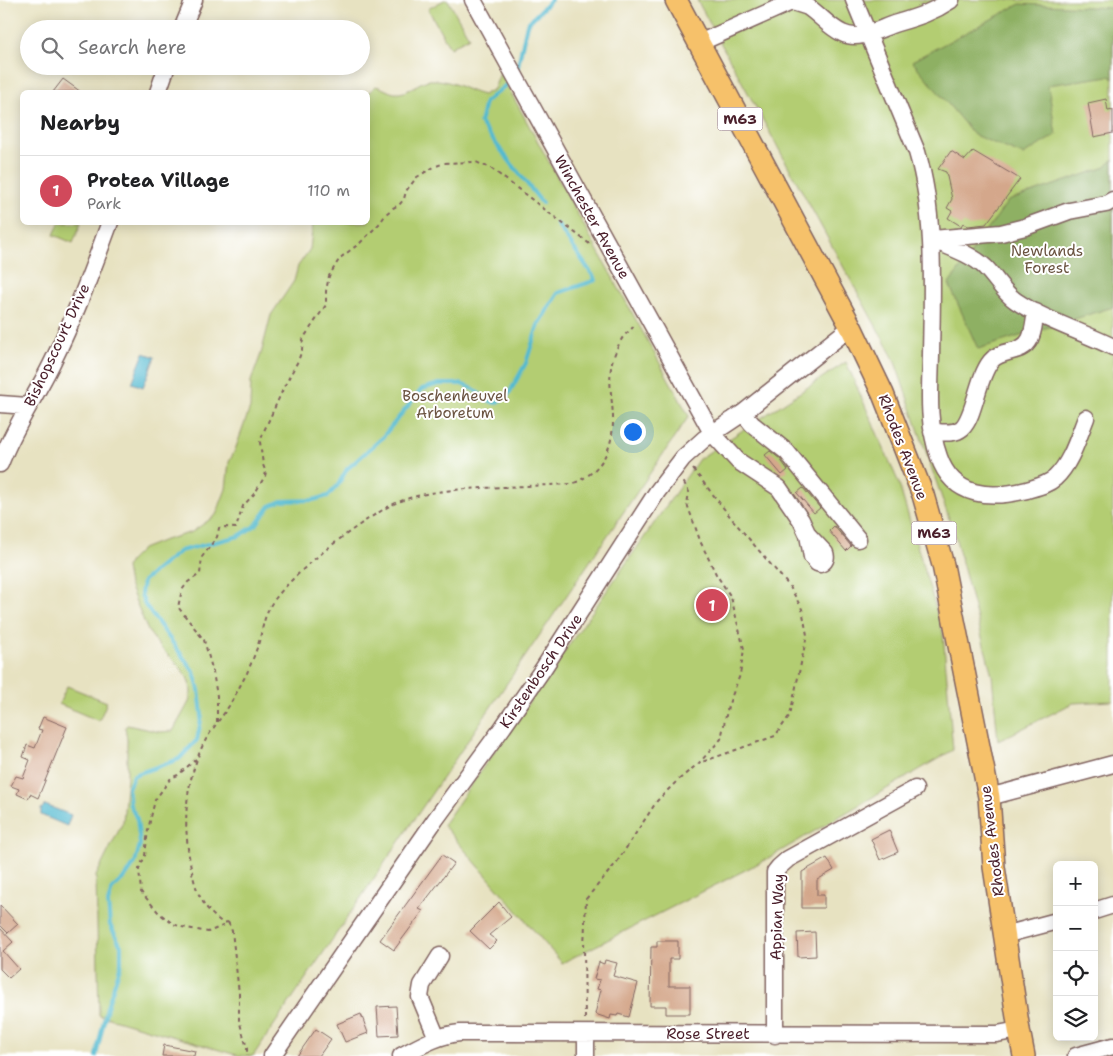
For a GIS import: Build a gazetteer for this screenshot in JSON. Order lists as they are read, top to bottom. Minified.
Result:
{"streets":{"main road":["M63","Rhodes Avenue"],"street":["Winchester Avenue","Bishopscourt Drive","Kirstenbosch Drive","Appian Way","Rose Street"]},"crossings":[["Winchester Avenue","Kirstenbosch Drive"],["Rhodes Avenue","Kirstenbosch Drive"],["Rhodes Avenue","Rose Street"],["Appian Way","Rose Street"]],"parks":["Newlands Forest","Boschenheuvel Arboretum"],"page":{"search":"Search here","heading":"Nearby","list":[{"mark":"1","name":"Protea Village","note":"Park","value":"110 m"}],"pins":"1","map_buttons":["+","−"]}}
